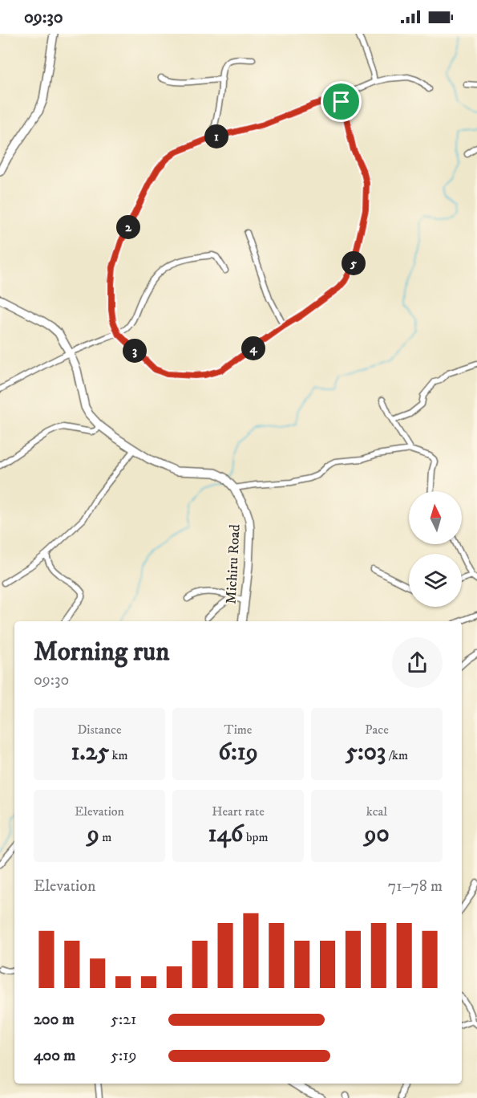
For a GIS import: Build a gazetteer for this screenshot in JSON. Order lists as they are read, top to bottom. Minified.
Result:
{"streets":{"street":["Michiru Road"]},"north":"top","page":{"status":"09:30","pins":["1","2","5","4","3"],"heading":["Morning run","09:30"],"stats":[["Distance","1.25 km"],["Time","6:19"],["Pace","5:03 /km"],["Elevation","9 m"],["Heart rate","146 bpm"],["kcal","90"]],"chart":["Elevation","71–78 m"],"list":[{"name":"200 m","note":"5:21"},{"name":"400 m","note":"5:19"}]}}
